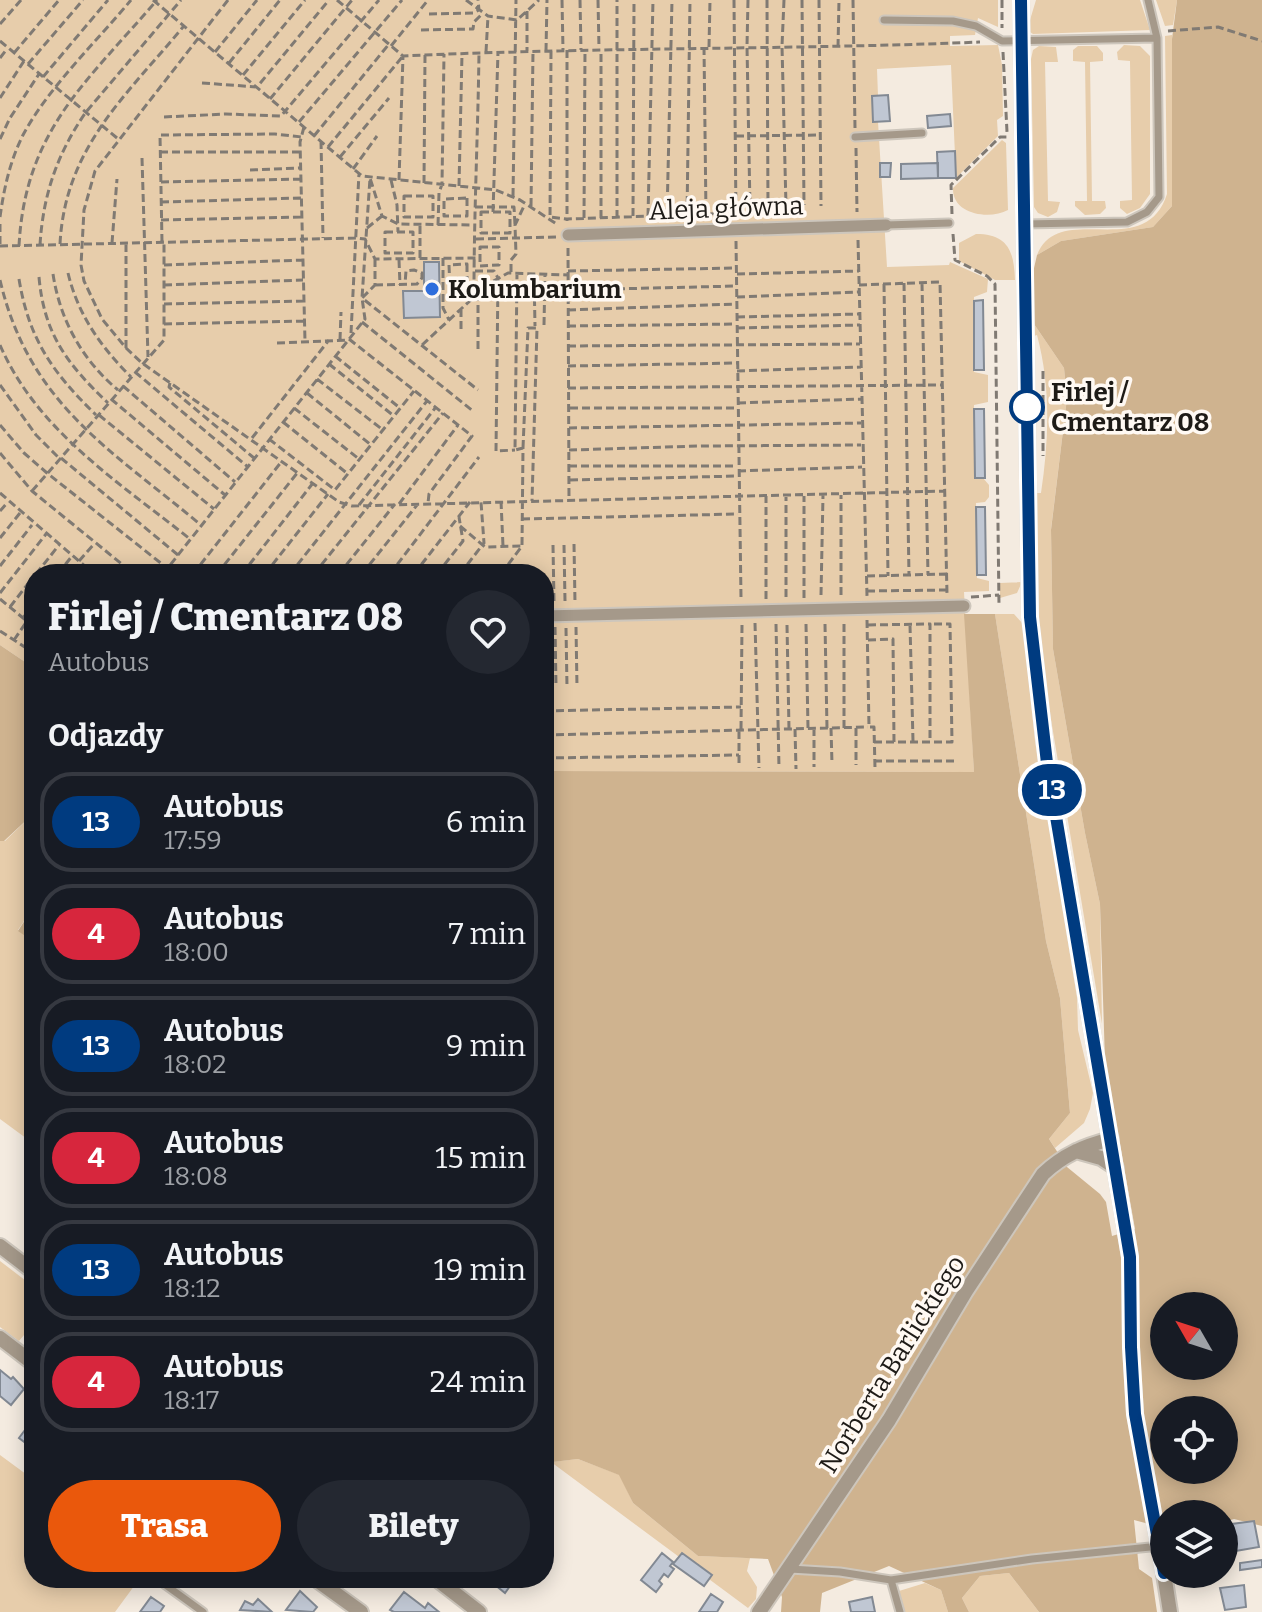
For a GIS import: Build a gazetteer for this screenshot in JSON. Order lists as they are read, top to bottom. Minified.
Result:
{"streets":{"street":["Aleja główna","Norberta Barlickiego"]},"places":["Kolumbarium","Firlej / Cmentarz 08"],"lines":["bus line 13"],"north":"top left","page":{"on_map":"13","heading":[["Firlej / Cmentarz 08","Autobus"],"Odjazdy"],"list":[{"mark":"13","name":"Autobus","note":"17:59","value":"6 min"},{"mark":"4","name":"Autobus","note":"18:00","value":"7 min"},{"mark":"13","name":"Autobus","note":"18:02","value":"9 min"},{"mark":"4","name":"Autobus","note":"18:08","value":"15 min"},{"mark":"13","name":"Autobus","note":"18:12","value":"19 min"},{"mark":"4","name":"Autobus","note":"18:17","value":"24 min"}],"buttons":["Trasa","Bilety"]}}
